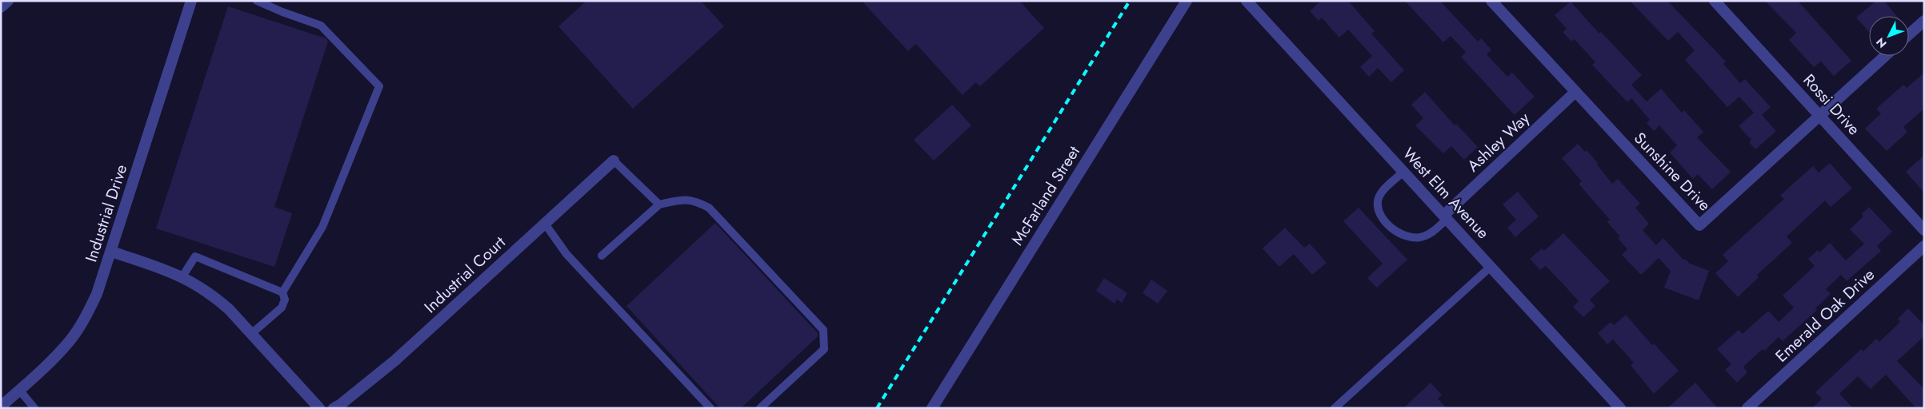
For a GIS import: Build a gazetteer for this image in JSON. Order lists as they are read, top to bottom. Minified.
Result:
{"streets":{"street":["Rossi Drive","Ashley Way","Sunshine Drive","West Elm Avenue","McFarland Street","Industrial Drive","Industrial Court","Emerald Oak Drive"]},"crossings":[["Rossi Drive","Sunshine Drive"],["Ashley Way","Sunshine Drive"],["Ashley Way","West Elm Avenue"]],"north":"bottom left"}
